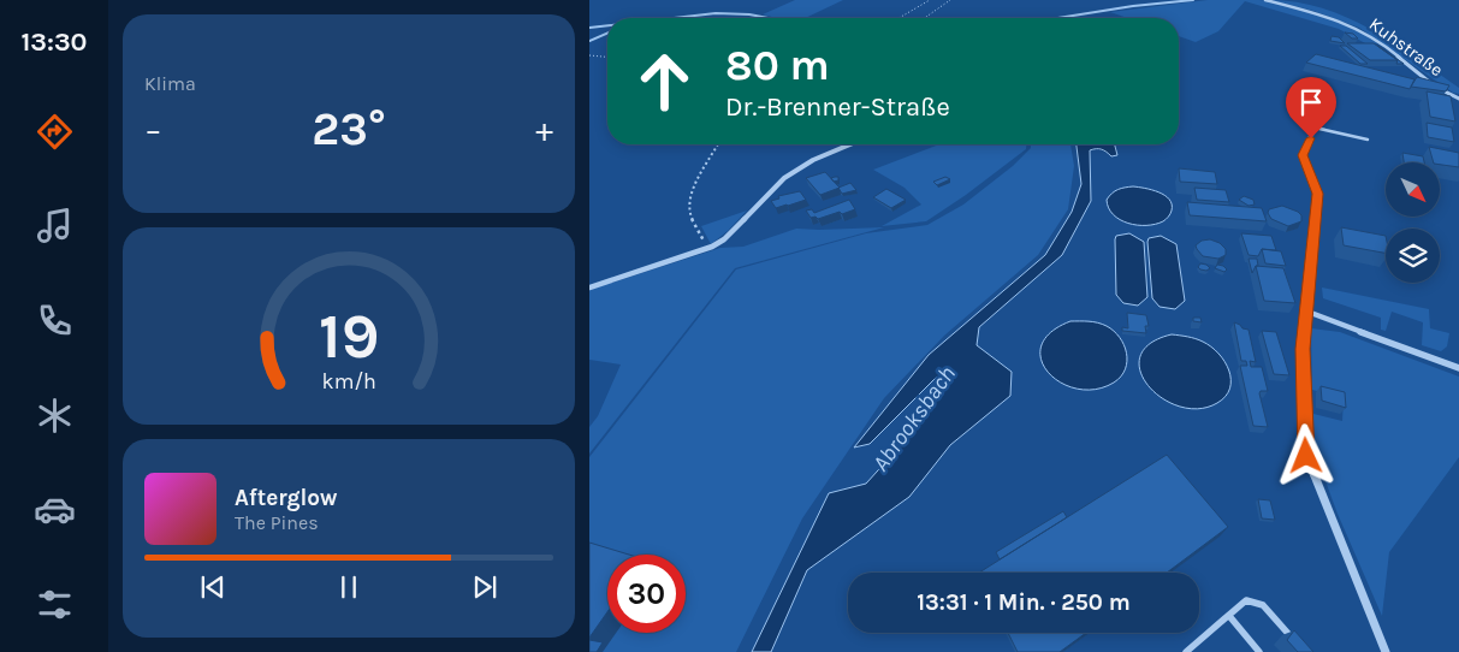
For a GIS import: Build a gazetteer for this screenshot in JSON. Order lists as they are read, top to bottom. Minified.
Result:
{"streets":{"street":["Kuhstraße"]},"water":["Abrooksbach"],"north":"bottom right","page":{"tabs":"13:30","tile":"Klima","turn":["80 m","Dr.-Brenner-Straße"],"heat":["−","23°","+"],"song":["Afterglow","The Pines"],"limit":"30","trip":"13:31 · 1 Min. · 250 m","gauge":["19","km/h"]}}
